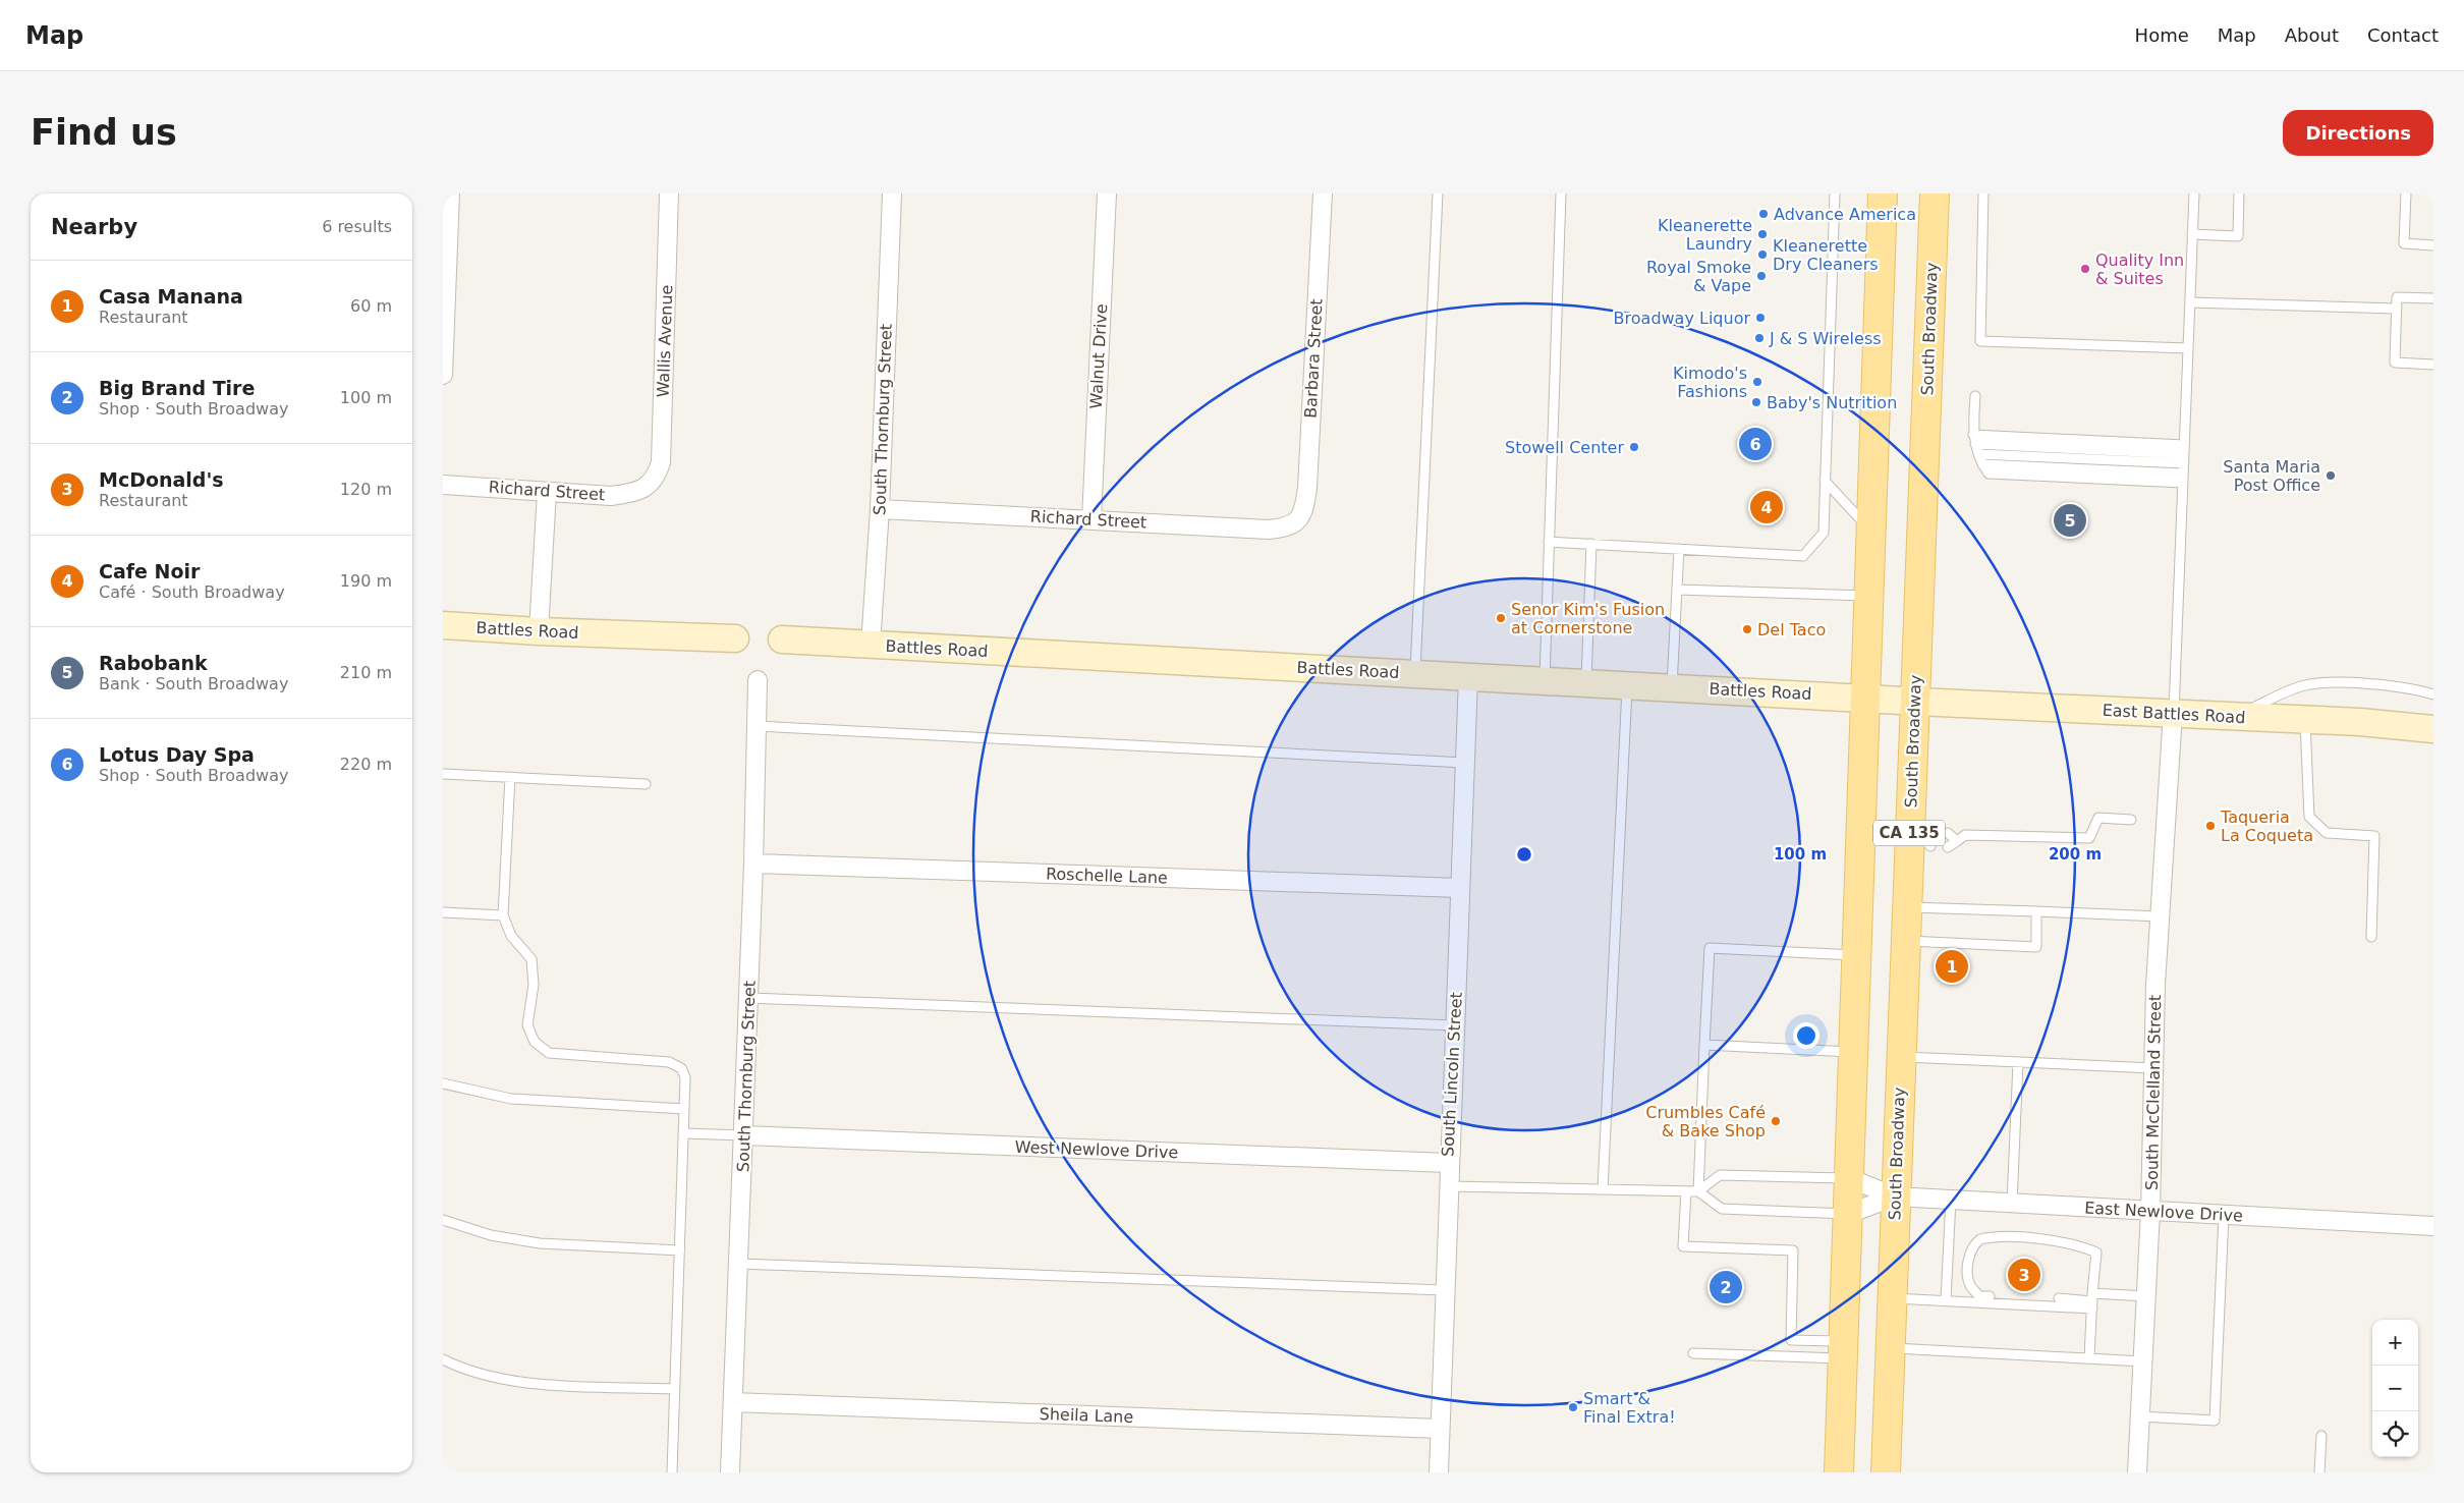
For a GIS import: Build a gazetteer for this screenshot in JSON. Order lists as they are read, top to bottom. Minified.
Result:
{"streets":{"main road":["South Broadway","CA 135"],"street":["Wallis Avenue","Walnut Drive","Barbara Street","South Thornburg Street","Richard Street","Battles Road","East Battles Road","Roschelle Lane","South Lincoln Street","South McClelland Street","West Newlove Drive","East Newlove Drive","Sheila Lane"]},"crossings":[["South Broadway","Battles Road"],["South Broadway","East Battles Road"],["South Broadway","East Newlove Drive"],["Wallis Avenue","Richard Street"],["Walnut Drive","Richard Street"],["Barbara Street","Richard Street"],["South Thornburg Street","Richard Street"],["South Thornburg Street","Battles Road"],["South Thornburg Street","Roschelle Lane"],["South Thornburg Street","West Newlove Drive"],["South Thornburg Street","Sheila Lane"],["Battles Road","East Battles Road"],["Battles Road","CA 135"],["Battles Road","South Lincoln Street"],["East Battles Road","South McClelland Street"],["CA 135","East Newlove Drive"],["Roschelle Lane","South Lincoln Street"],["South Lincoln Street","West Newlove Drive"],["South Lincoln Street","Sheila Lane"],["South McClelland Street","East Newlove Drive"]],"places":["Advance America","Kleanerette Laundry","Kleanerette Dry Cleaners","Quality Inn & Suites","Royal Smoke & Vape","Broadway Liquor","J & S Wireless","Kimodo's Fashions","Baby's Nutrition","Stowell Center","Santa Maria Post Office","Senor Kim's Fusion at Cornerstone","Del Taco","Taqueria La Coqueta","Crumbles Café & Bake Shop","Smart & Final Extra!"],"page":{"header":"Map","nav":["Home","Map","About","Contact"],"buttons":"Directions","title":"Find us","heading":["Nearby","6 results"],"list":[{"mark":"1","name":"Casa Manana","note":"Restaurant","value":"60 m"},{"mark":"2","name":"Big Brand Tire","note":"Shop · South Broadway","value":"100 m"},{"mark":"3","name":"McDonald's","note":"Restaurant","value":"120 m"},{"mark":"4","name":"Cafe Noir","note":"Café · South Broadway","value":"190 m"},{"mark":"5","name":"Rabobank","note":"Bank · South Broadway","value":"210 m"},{"mark":"6","name":"Lotus Day Spa","note":"Shop · South Broadway","value":"220 m"}],"pins":["6","4","5","1","3","2"],"map_buttons":["+","−"]},"rings":["100 m","200 m"]}
